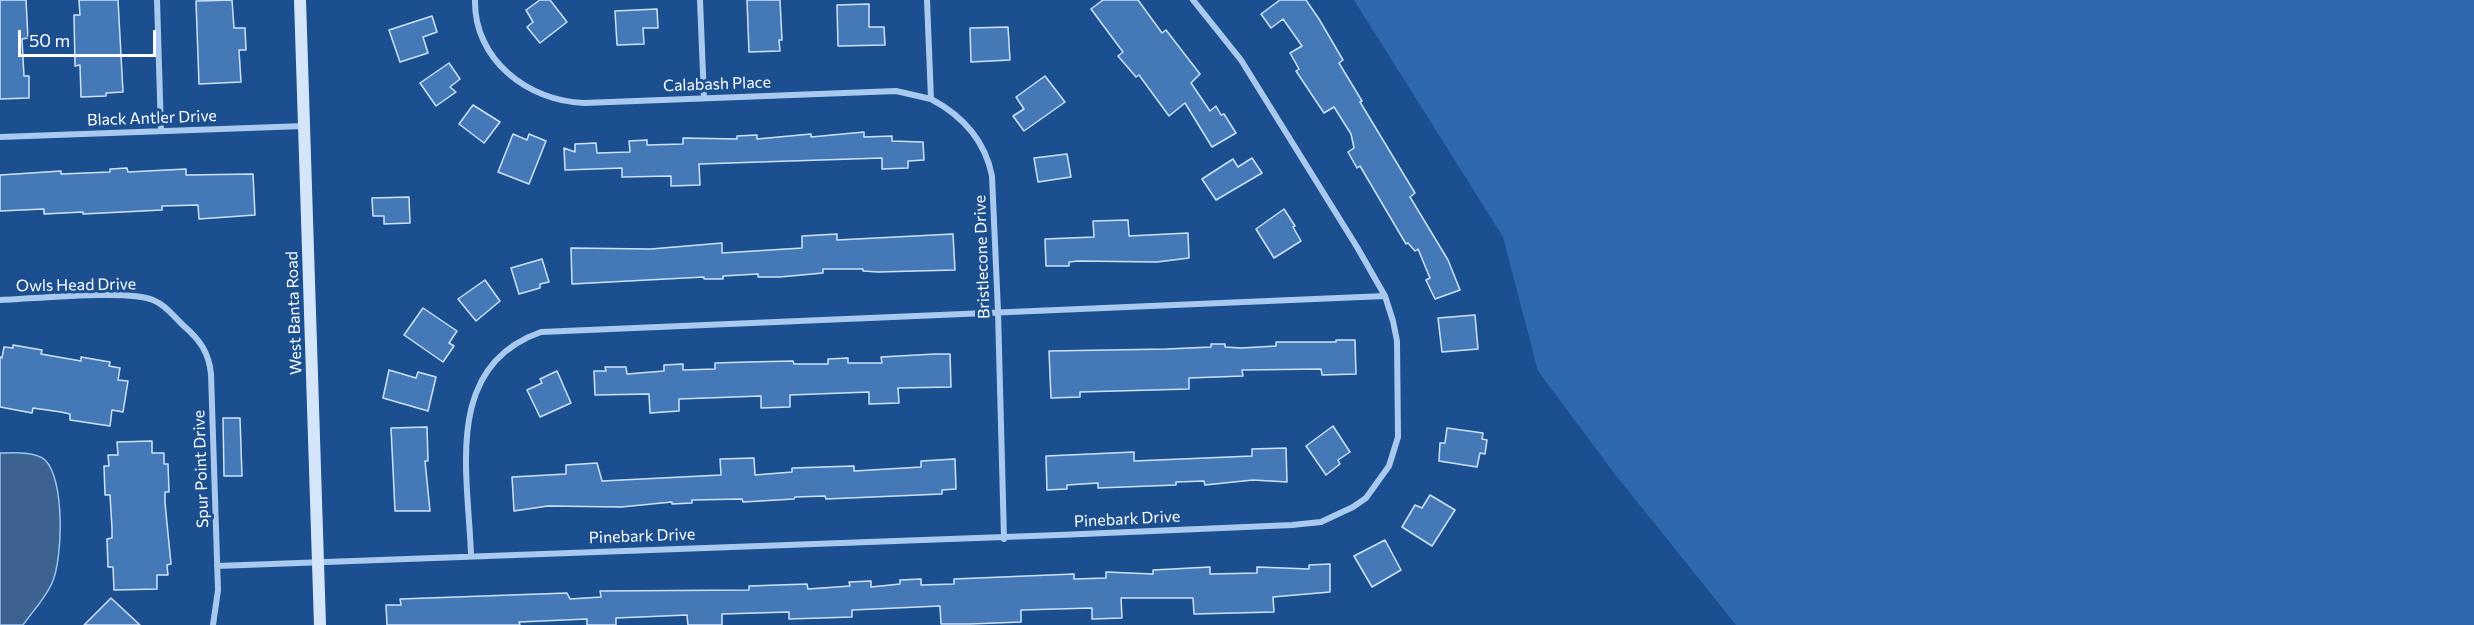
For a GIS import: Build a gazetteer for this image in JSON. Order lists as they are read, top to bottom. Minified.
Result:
{"streets":{"street":["Calabash Place","Black Antler Drive","Bristlecone Drive","Owls Head Drive","West Banta Road","Spur Point Drive","Pinebark Drive"]},"crossings":[["Calabash Place","Bristlecone Drive"],["Black Antler Drive","West Banta Road"],["Bristlecone Drive","Pinebark Drive"],["Owls Head Drive","Spur Point Drive"],["West Banta Road","Pinebark Drive"],["Spur Point Drive","Pinebark Drive"]],"scale_bar":"50 m"}
